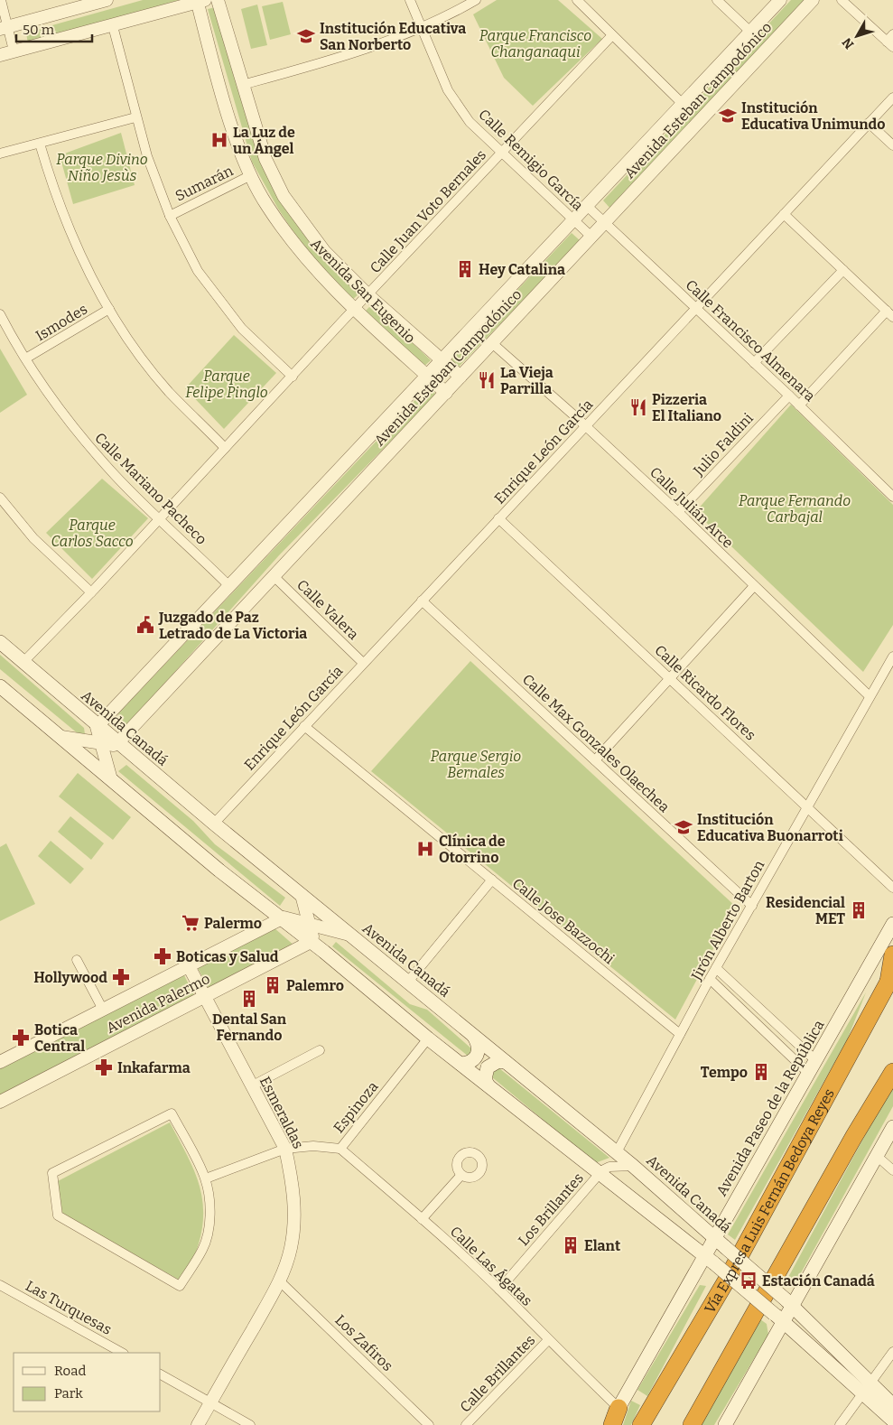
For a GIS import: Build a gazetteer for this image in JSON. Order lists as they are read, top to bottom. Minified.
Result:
{"streets":{"highway":["Vía Expresa Luis Fernán Bedoya Reyes"],"main road":["Avenida Canadá","Avenida Paseo de la República"],"street":["Avenida Esteban Campodónico","Calle Remigio García","Sumarán","Calle Juan Voto Bernales","Avenida San Eugenio","Ismodes","Calle Francisco Almenara","Julio Faldini","Enrique León García","Calle Mariano Pacheco","Calle Julián Arce","Calle Valera","Calle Ricardo Flores","Calle Max Gonzales Olaechea","Jirón Alberto Barton","Calle Jose Bazzochi","Avenida Palermo","Espinoza","Esmeraldas","Los Brillantes","Calle Las Ágatas","Las Turquesas","Los Zafiros","Calle Brillantes"]},"crossings":[["Avenida Esteban Campodónico","Calle Remigio García"],["Avenida Esteban Campodónico","Avenida San Eugenio"],["Avenida Esteban Campodónico","Calle Francisco Almenara"],["Avenida Esteban Campodónico","Calle Mariano Pacheco"],["Avenida Esteban Campodónico","Calle Julián Arce"],["Avenida Esteban Campodónico","Calle Valera"],["Avenida Esteban Campodónico","Avenida Canadá"],["Calle Remigio García","Calle Juan Voto Bernales"],["Sumarán","Avenida San Eugenio"],["Calle Juan Voto Bernales","Avenida San Eugenio"],["Calle Juan Voto Bernales","Calle Mariano Pacheco"],["Calle Juan Voto Bernales","Avenida Canadá"],["Ismodes","Calle Mariano Pacheco"],["Calle Francisco Almenara","Julio Faldini"],["Calle Francisco Almenara","Enrique León García"],["Julio Faldini","Calle Julián Arce"],["Enrique León García","Calle Julián Arce"],["Enrique León García","Calle Valera"],["Enrique León García","Calle Ricardo Flores"],["Enrique León García","Avenida Canadá"],["Enrique León García","Calle Max Gonzales Olaechea"],["Enrique León García","Calle Jose Bazzochi"],["Calle Julián Arce","Jirón Alberto Barton"],["Calle Ricardo Flores","Jirón Alberto Barton"],["Avenida Canadá","Jirón Alberto Barton"],["Avenida Canadá","Avenida Paseo de la República"],["Avenida Canadá","Los Brillantes"],["Calle Max Gonzales Olaechea","Jirón Alberto Barton"],["Jirón Alberto Barton","Calle Jose Bazzochi"],["Avenida Palermo","Esmeraldas"],["Espinoza","Esmeraldas"],["Espinoza","Calle Las Ágatas"],["Avenida Paseo de la República","Calle Las Ágatas"],["Esmeraldas","Los Zafiros"],["Los Brillantes","Calle Las Ágatas"],["Calle Las Ágatas","Calle Brillantes"]],"parks":["Parque Francisco Changanaqui","Parque Divino Niño Jesùs","Parque Felipe Pinglo","Parque Fernando Carbajal","Parque Carlos Sacco","Parque Sergio Bernales"],"places":{"school or university":["Institución Educativa San Norberto","Institución Educativa Unimundo","Institución Educativa Buonarroti"],"hospital":["La Luz de un Ángel","Clínica de Otorrino"],"building":["Hey Catalina","Residencial MET","Palemro","Dental San Fernando","Tempo","Elant"],"restaurant":["La Vieja Parrilla","Pizzeria El Italiano"],"public building":["Juzgado de Paz Letrado de La Victoria"],"supermarket":["Palermo"],"pharmacy":["Boticas y Salud","Hollywood","Botica Central","Inkafarma"],"bus stop":["Estación Canadá"]},"legend":["Road","Park"],"scale_bar":"50 m","north":"bottom left"}
